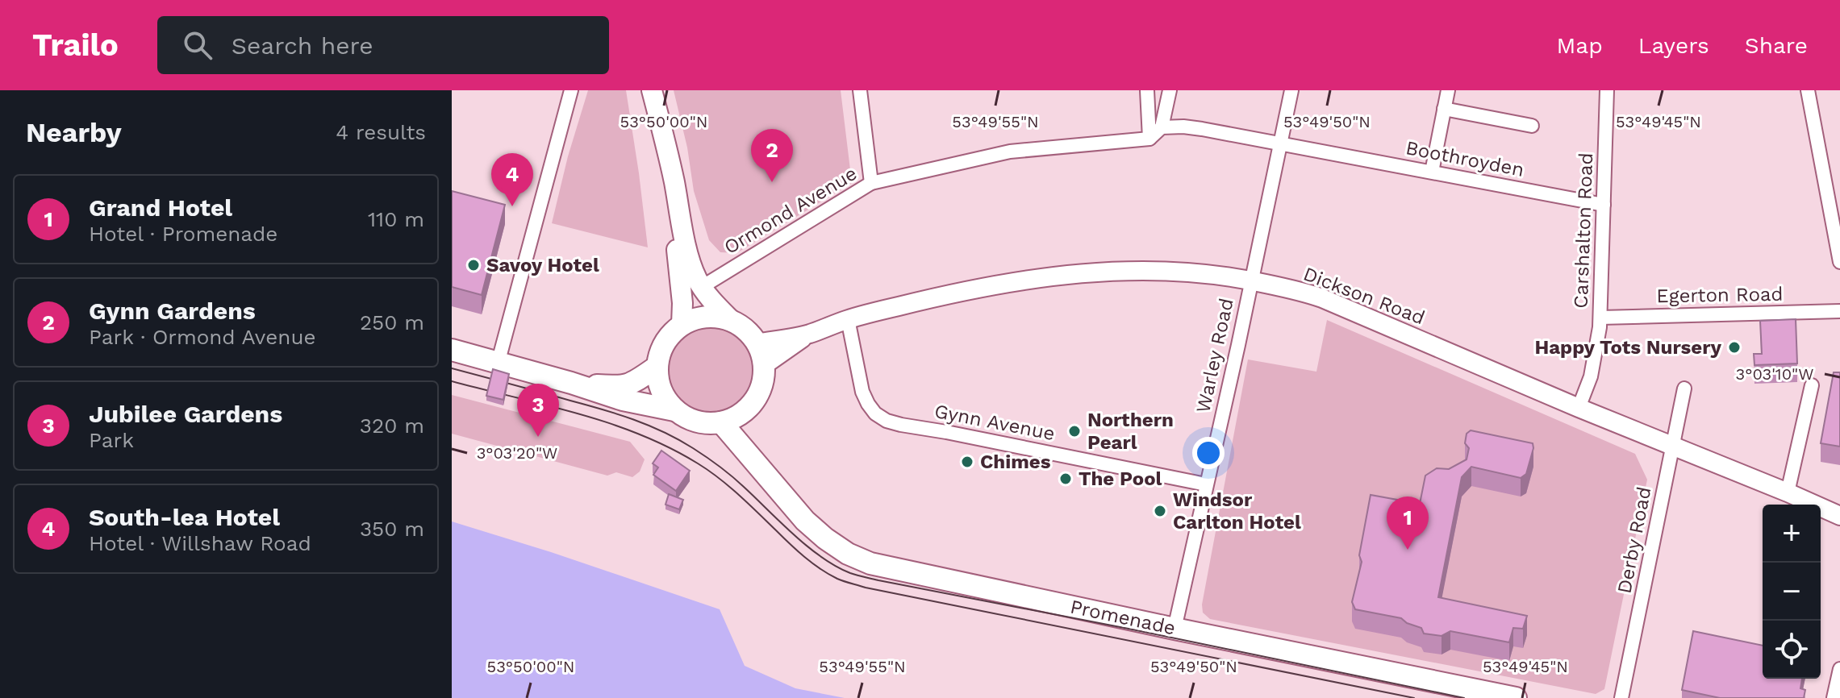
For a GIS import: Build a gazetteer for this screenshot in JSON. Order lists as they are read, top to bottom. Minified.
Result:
{"streets":{"main road":["Promenade"],"street":["Boothroyden","Ormond Avenue","Carshalton Road","Egerton Road","Dickson Road","Warley Road","Gynn Avenue","Derby Road"]},"crossings":[["Boothroyden","Carshalton Road"],["Boothroyden","Warley Road"],["Carshalton Road","Egerton Road"],["Carshalton Road","Dickson Road"],["Dickson Road","Warley Road"],["Dickson Road","Gynn Avenue"],["Dickson Road","Derby Road"],["Dickson Road","Promenade"],["Warley Road","Gynn Avenue"],["Warley Road","Promenade"]],"places":["Savoy Hotel","Happy Tots Nursery","Northern Pearl","Chimes","The Pool","Windsor Carlton Hotel"],"page":{"header":"Trailo","search":"Search here","nav":["Map","Layers","Share"],"heading":["Nearby","4 results"],"pins":["2","4","3","1"],"list":[{"mark":"1","name":"Grand Hotel","note":"Hotel · Promenade","value":"110 m"},{"mark":"2","name":"Gynn Gardens","note":"Park · Ormond Avenue","value":"250 m"},{"mark":"3","name":"Jubilee Gardens","note":"Park","value":"320 m"},{"mark":"4","name":"South-lea Hotel","note":"Hotel · Willshaw Road","value":"350 m"}],"map_buttons":["+","−"]},"coordinates":["53°50'00\"N","53°49'55\"N","53°49'50\"N","53°49'45\"N","3°03'10\"W","3°03'20\"W"]}
